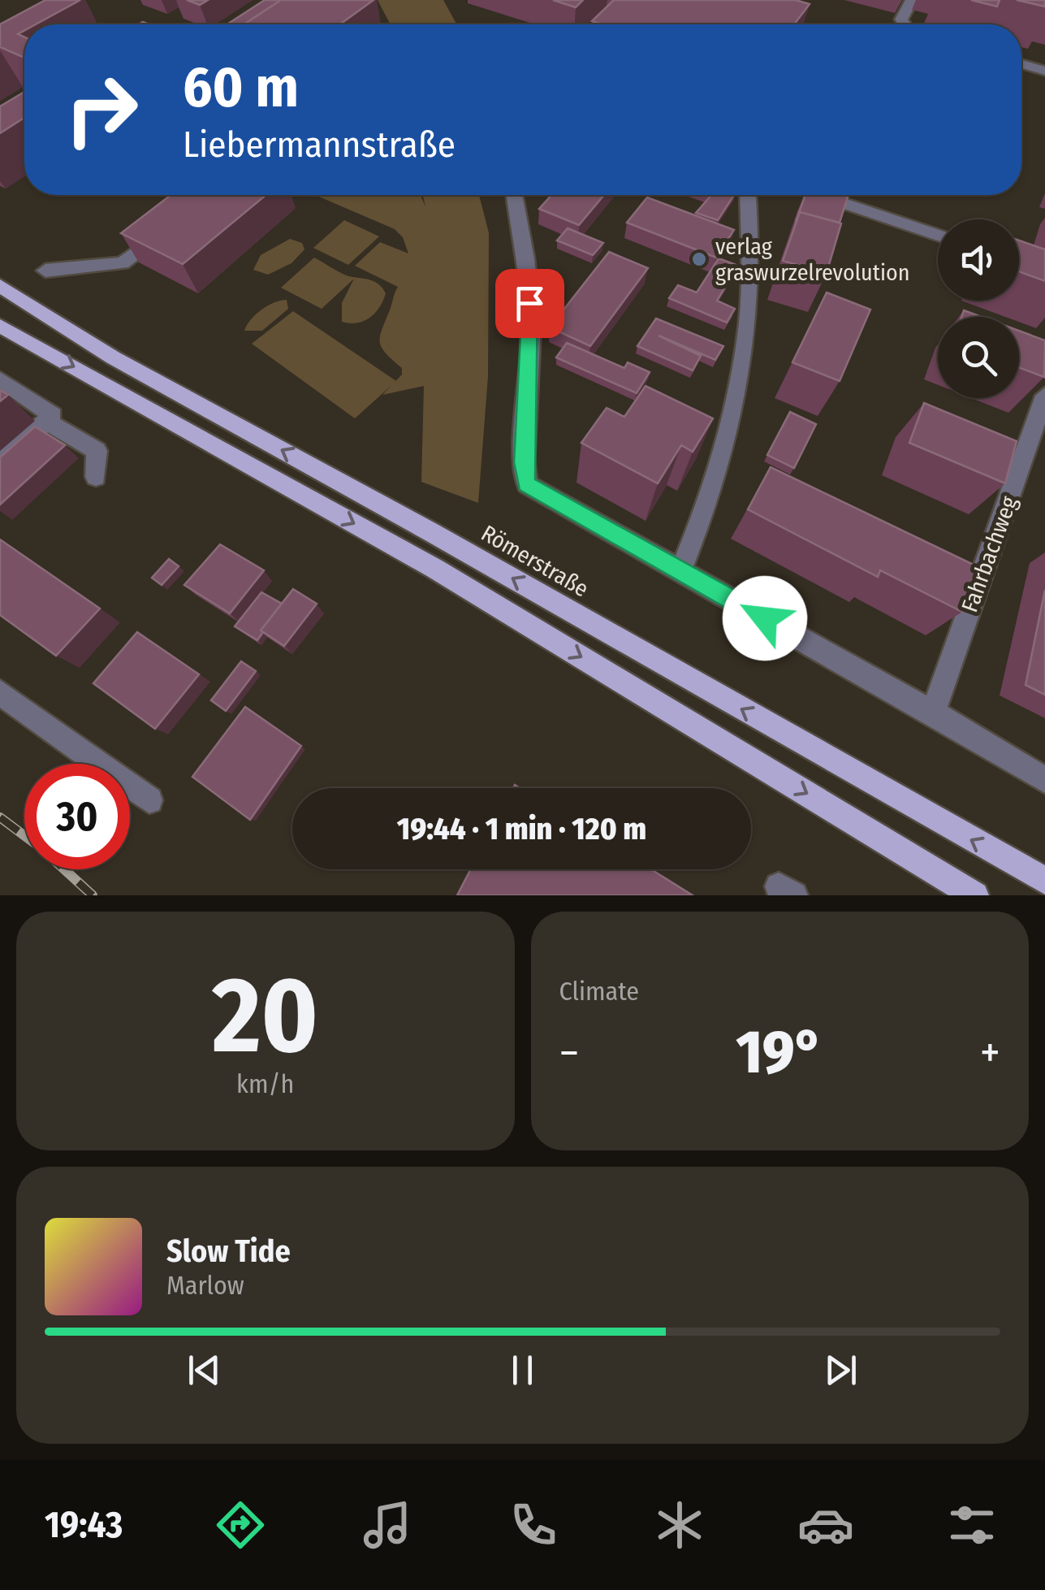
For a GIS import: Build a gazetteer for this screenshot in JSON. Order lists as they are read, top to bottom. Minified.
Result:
{"streets":{"main road":["Römerstraße"],"street":["Fahrbachweg"]},"places":["verlag graswurzelrevolution"],"page":{"turn":["60 m","Liebermannstraße"],"limit":"30","trip":"19:44 · 1 min · 120 m","tile":[["20","km/h"],"Climate"],"heat":["−","19°","+"],"song":["Slow Tide","Marlow"],"tabs":"19:43"}}
